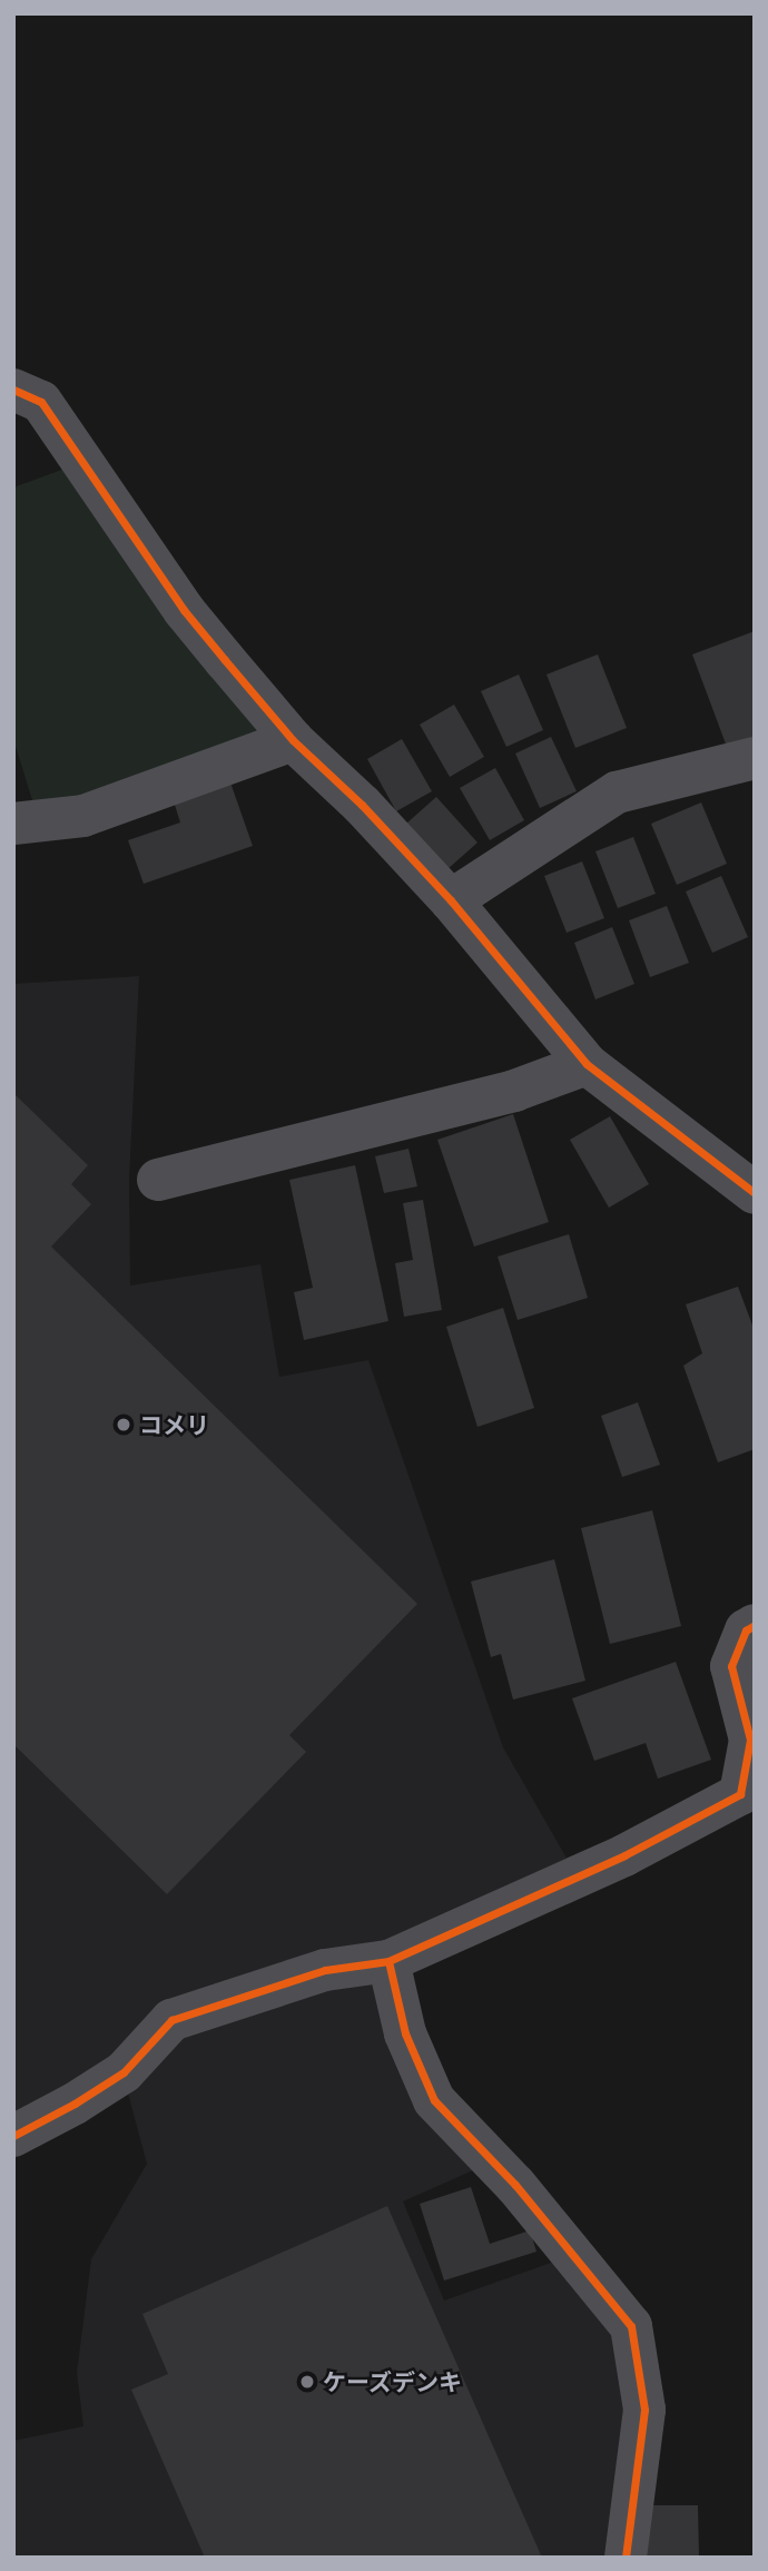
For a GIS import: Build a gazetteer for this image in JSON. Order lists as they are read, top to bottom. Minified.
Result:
{"places":["コメリ","ケーズデンキ"]}
